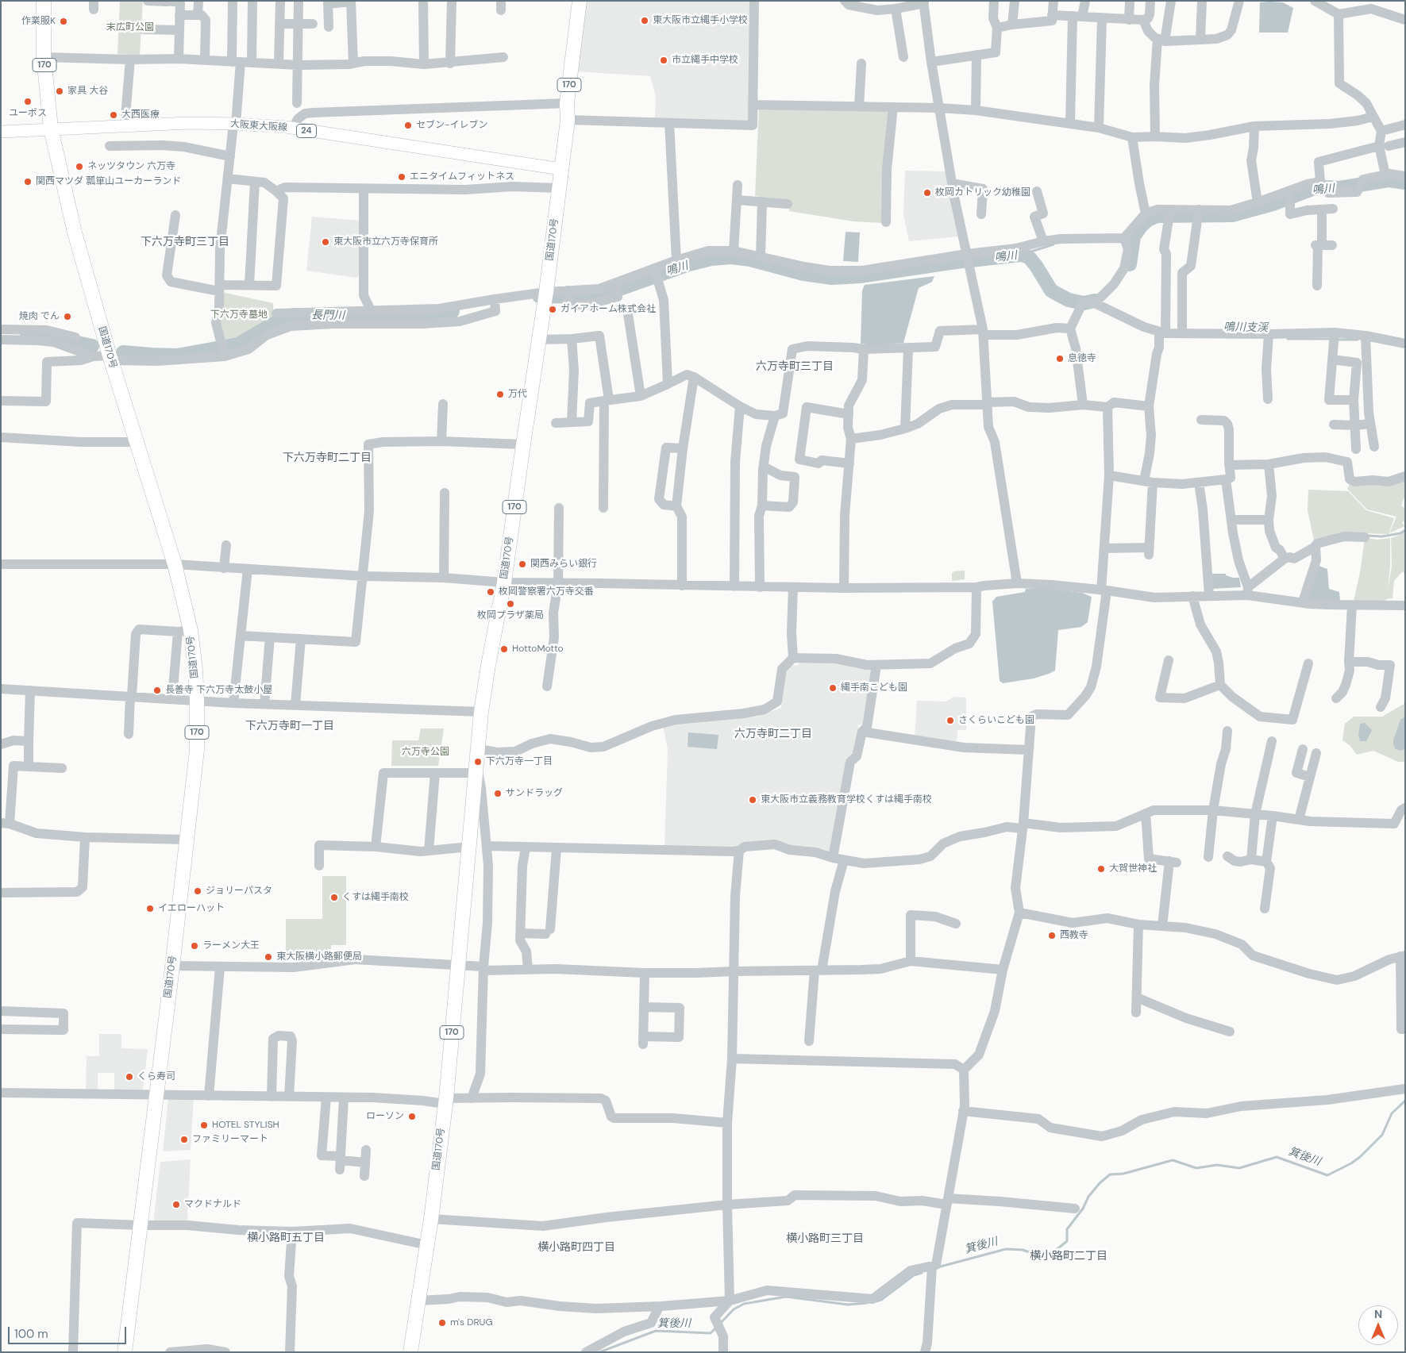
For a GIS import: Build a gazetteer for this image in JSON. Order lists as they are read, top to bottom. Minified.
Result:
{"streets":{"highway":["170","国道170号"],"main road":["大阪東大阪線","24"]},"crossings":[["大阪東大阪線","国道170号"]],"districts":["下六万寺町三丁目","六万寺町三丁目","下六万寺町二丁目","下六万寺町一丁目","六万寺町二丁目","横小路町五丁目","横小路町三丁目","横小路町四丁目","横小路町二丁目"],"water":["鳴川","長門川","鳴川支渓","箕後川"],"parks":["末広町公園","下六万寺墓地","六万寺公園"],"places":["東大阪市立縄手小学校","作業服K","市立縄手中学校","家具 大谷","ユーポス","大西医療","セブン-イレブン","ネッツタウン 六万寺","エニタイムフィットネス","関西マツダ 瓢箪山ユーカーランド","枚岡カトリック幼稚園","東大阪市立六万寺保育所","ガイアホーム株式会社","焼肉 でん","息徳寺","万代","関西みらい銀行","枚岡警察署六万寺交番","枚岡プラザ薬局","HottoMotto","縄手南こども園","長善寺 下六万寺太鼓小屋","さくらいこども園","下六万寺一丁目","サンドラッグ","東大阪市立義務教育学校くすは縄手南校","大賀世神社","ジョリーパスタ","くすは縄手南校","イエローハット","西教寺","ラーメン大王","東大阪横小路郵便局","くら寿司","ローソン","HOTEL STYLISH","ファミリーマート","マクドナルド","m's DRUG"],"scale_bar":"100 m","north":"top"}
